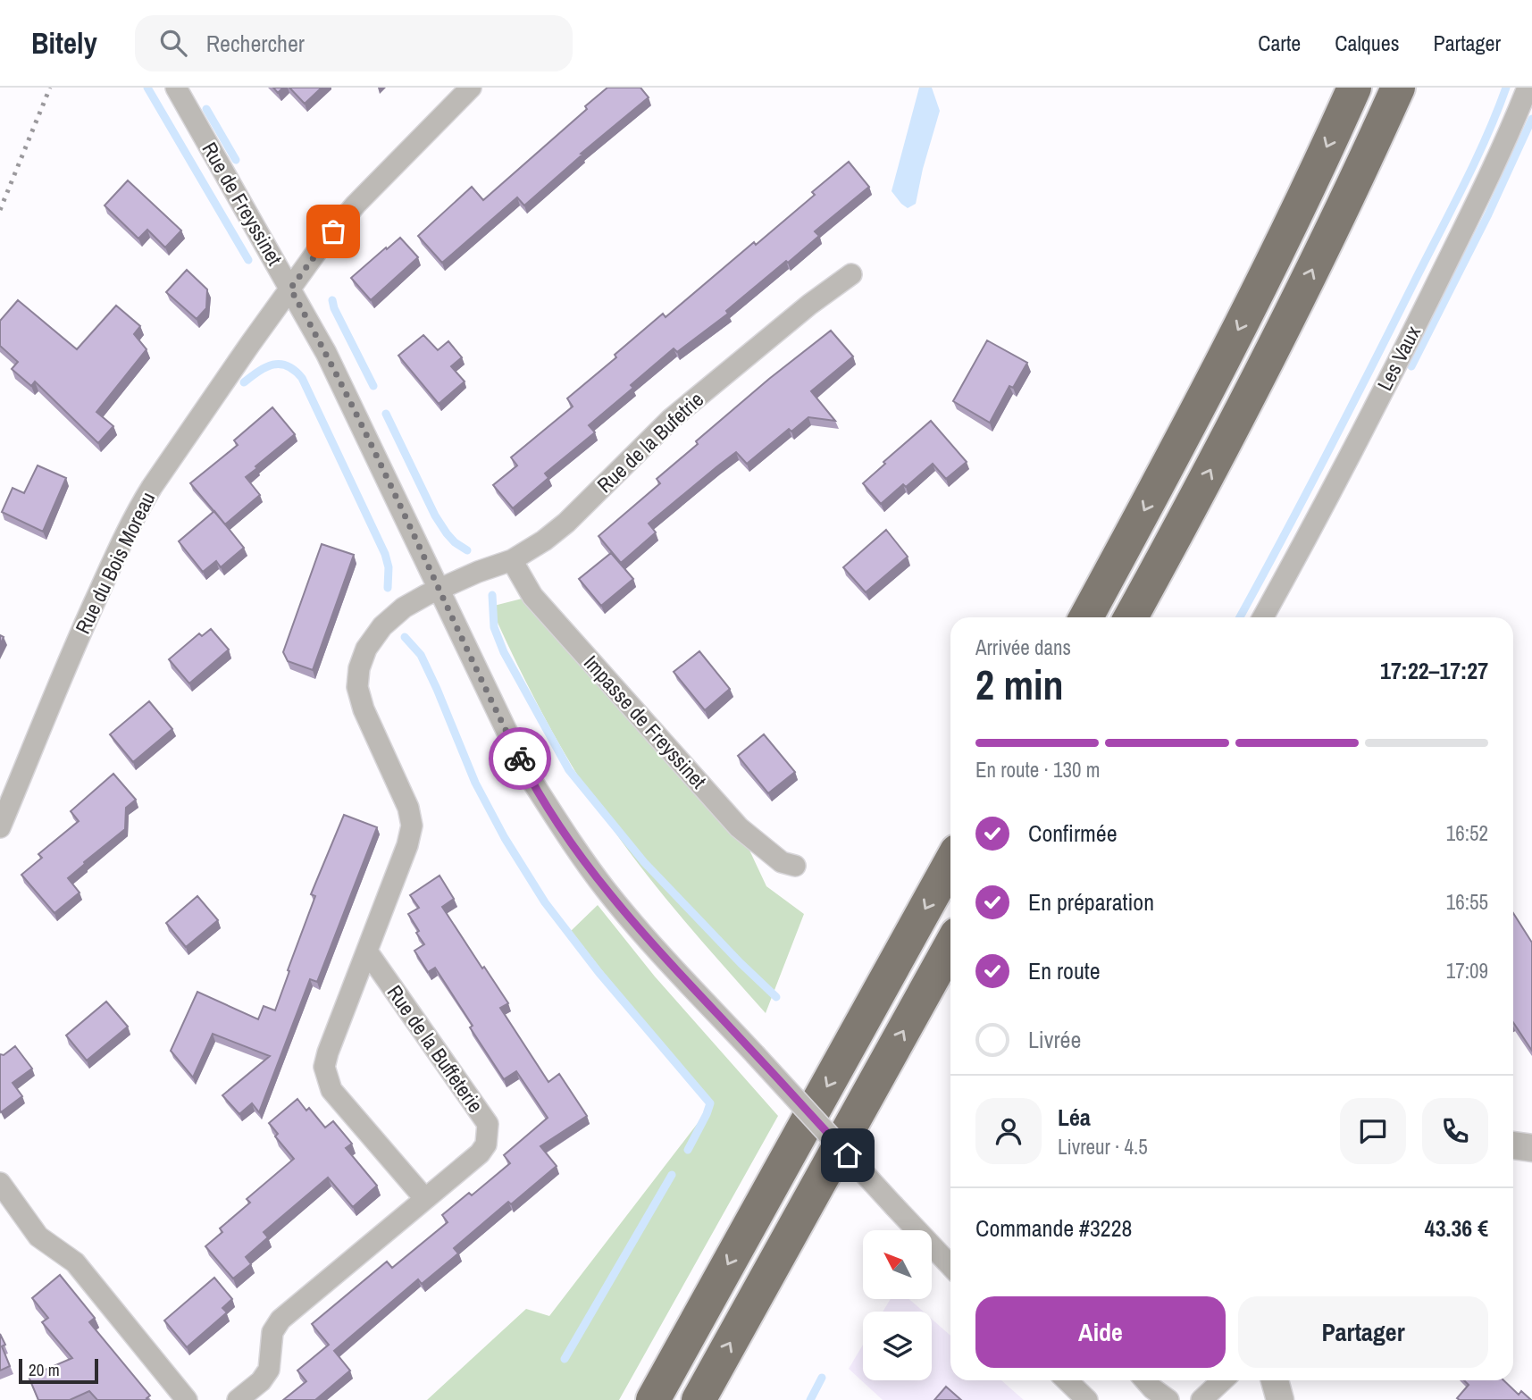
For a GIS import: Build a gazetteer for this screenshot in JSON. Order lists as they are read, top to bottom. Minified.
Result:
{"streets":{"street":["Rue de Freyssinet","Les Vaux","Rue de la Bufetrie","Rue du Bois Moreau","Impasse de Freyssinet","Rue de la Buffeterie"]},"crossings":[["Rue de Freyssinet","Rue de la Bufetrie"],["Rue de Freyssinet","Rue du Bois Moreau"],["Rue de Freyssinet","Rue de la Buffeterie"],["Rue de la Bufetrie","Impasse de Freyssinet"],["Rue de la Bufetrie","Rue de la Buffeterie"]],"scale_bar":"20 m","north":"top left","page":{"header":"Bitely","search":"Rechercher","nav":["Carte","Calques","Partager"],"heading":["2 min","Arrivée dans","17:22–17:27"],"panel":["Léa","Livreur · 4.5","Commande #3228","43.36 €"],"bar":"En route · 130 m","list":[["Confirmée","16:52"],["En préparation","16:55"],["En route","17:09"],"Livrée"],"buttons":["Aide","Partager"],"scale":"20 m"}}
